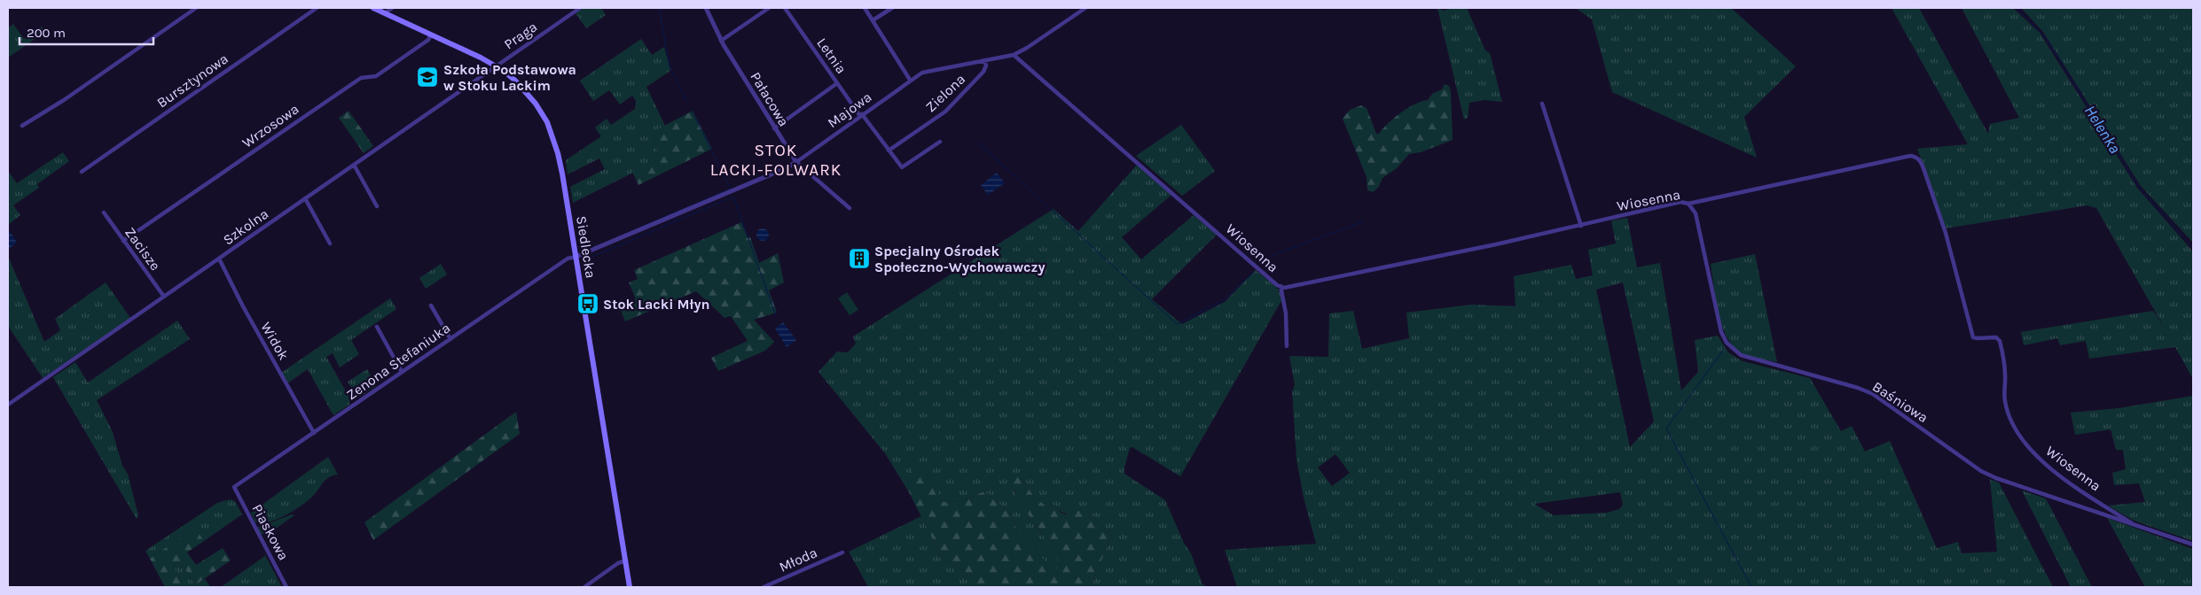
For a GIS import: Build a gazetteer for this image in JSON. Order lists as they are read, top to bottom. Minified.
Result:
{"streets":{"main road":["Siedlecka"],"street":["Praga","Letnia","Bursztynowa","Zielona","Pałacowa","Majowa","Wrzosowa","Wiosenna","Szkolna","Zacisze","Widok","Zenona Stefaniuka","Baśniowa","Piaskowa","Młoda"]},"crossings":[["Praga","Szkolna"],["Praga","Siedlecka"],["Letnia","Zielona"],["Letnia","Majowa"],["Zielona","Majowa"],["Pałacowa","Majowa"],["Majowa","Wiosenna"],["Majowa","Siedlecka"],["Majowa","Zenona Stefaniuka"],["Wrzosowa","Siedlecka"],["Wrzosowa","Zacisze"],["Wiosenna","Baśniowa"],["Szkolna","Siedlecka"],["Szkolna","Zacisze"],["Szkolna","Widok"],["Siedlecka","Zenona Stefaniuka"],["Widok","Zenona Stefaniuka"],["Zenona Stefaniuka","Piaskowa"]],"districts":["STOK LACKI-FOLWARK"],"water":["Helenka"],"places":{"school or university":["Szkoła Podstawowa w Stoku Lackim"],"building":["Specjalny Ośrodek Społeczno-Wychowawczy"],"bus stop":["Stok Lacki Młyn"]},"scale_bar":"200 m"}
